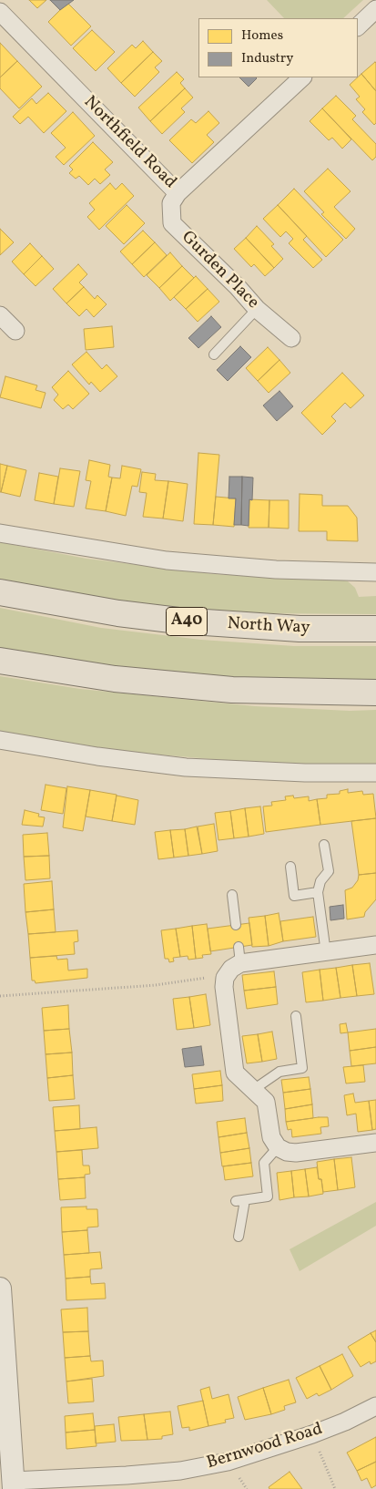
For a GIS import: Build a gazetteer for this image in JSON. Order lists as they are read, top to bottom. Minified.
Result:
{"streets":{"highway":["A40","North Way"],"street":["Northfield Road","Gurden Place","Bernwood Road"]},"crossings":[["Northfield Road","Gurden Place"]],"legend":["Homes","Industry"]}
